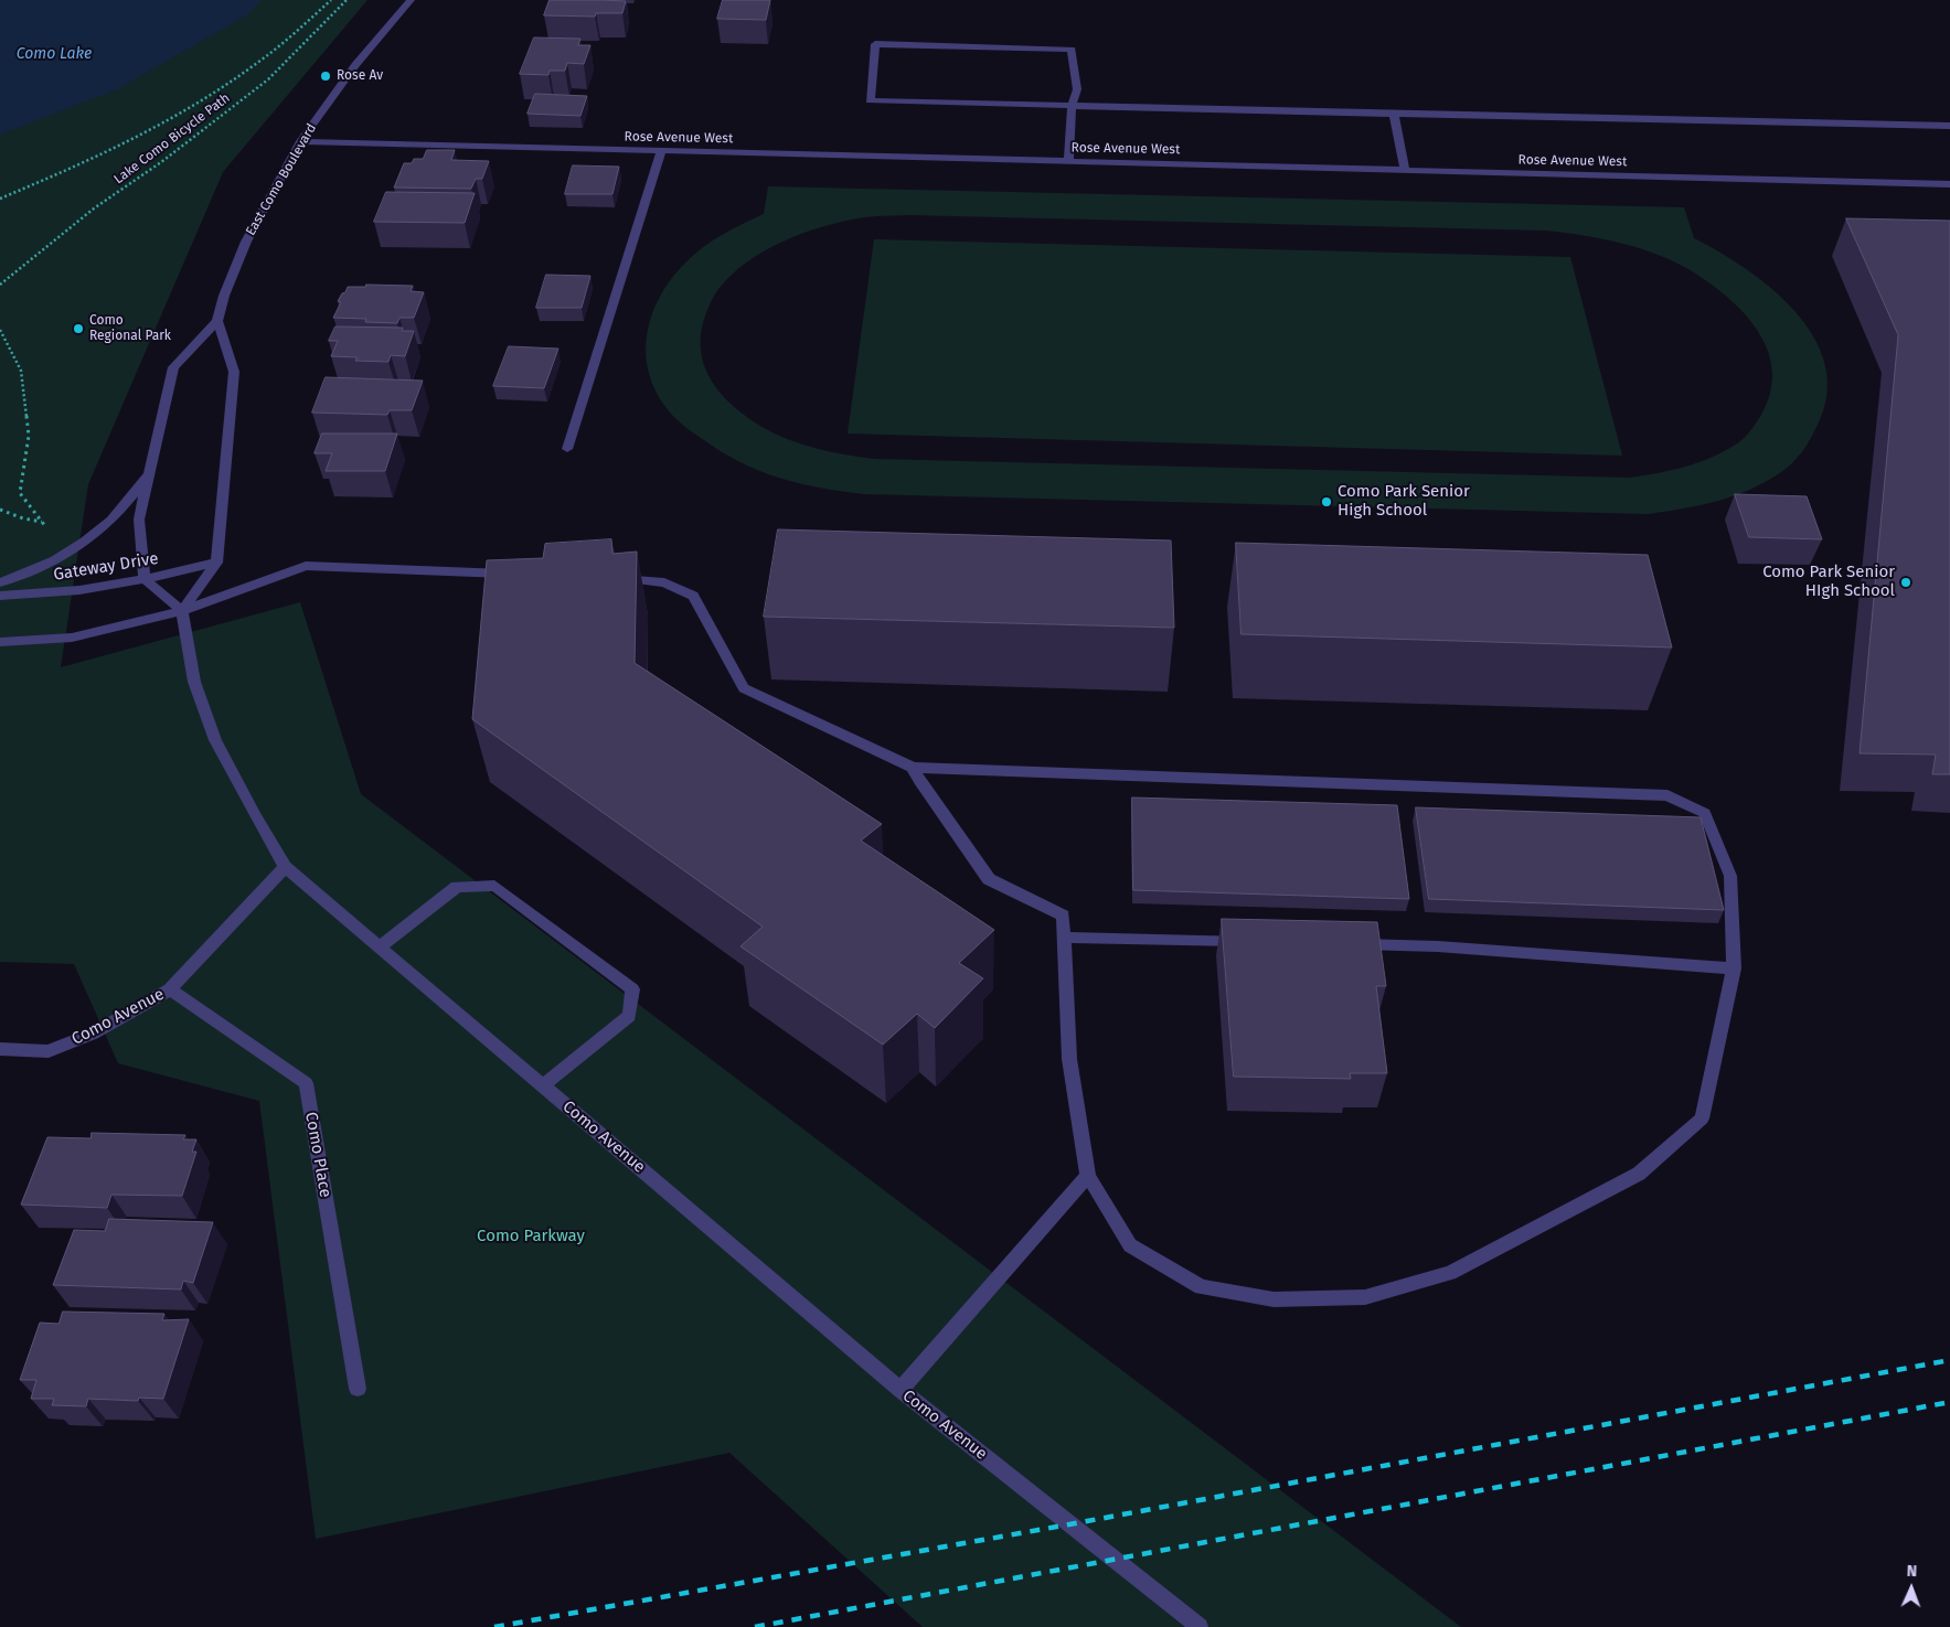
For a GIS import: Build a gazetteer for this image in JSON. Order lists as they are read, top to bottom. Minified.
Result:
{"streets":{"street":["Rose Avenue West","East Como Boulevard","Gateway Drive","Como Avenue","Como Place"],"path":["Lake Como Bicycle Path"]},"crossings":[["Rose Avenue West","East Como Boulevard"],["East Como Boulevard","Gateway Drive"],["Como Avenue","Como Place"]],"water":["Como Lake"],"parks":["Como Parkway"],"places":["Rose Av","Como Regional Park","Como Park Senior High School","Como Park Senior HIgh School"],"north":"top"}
